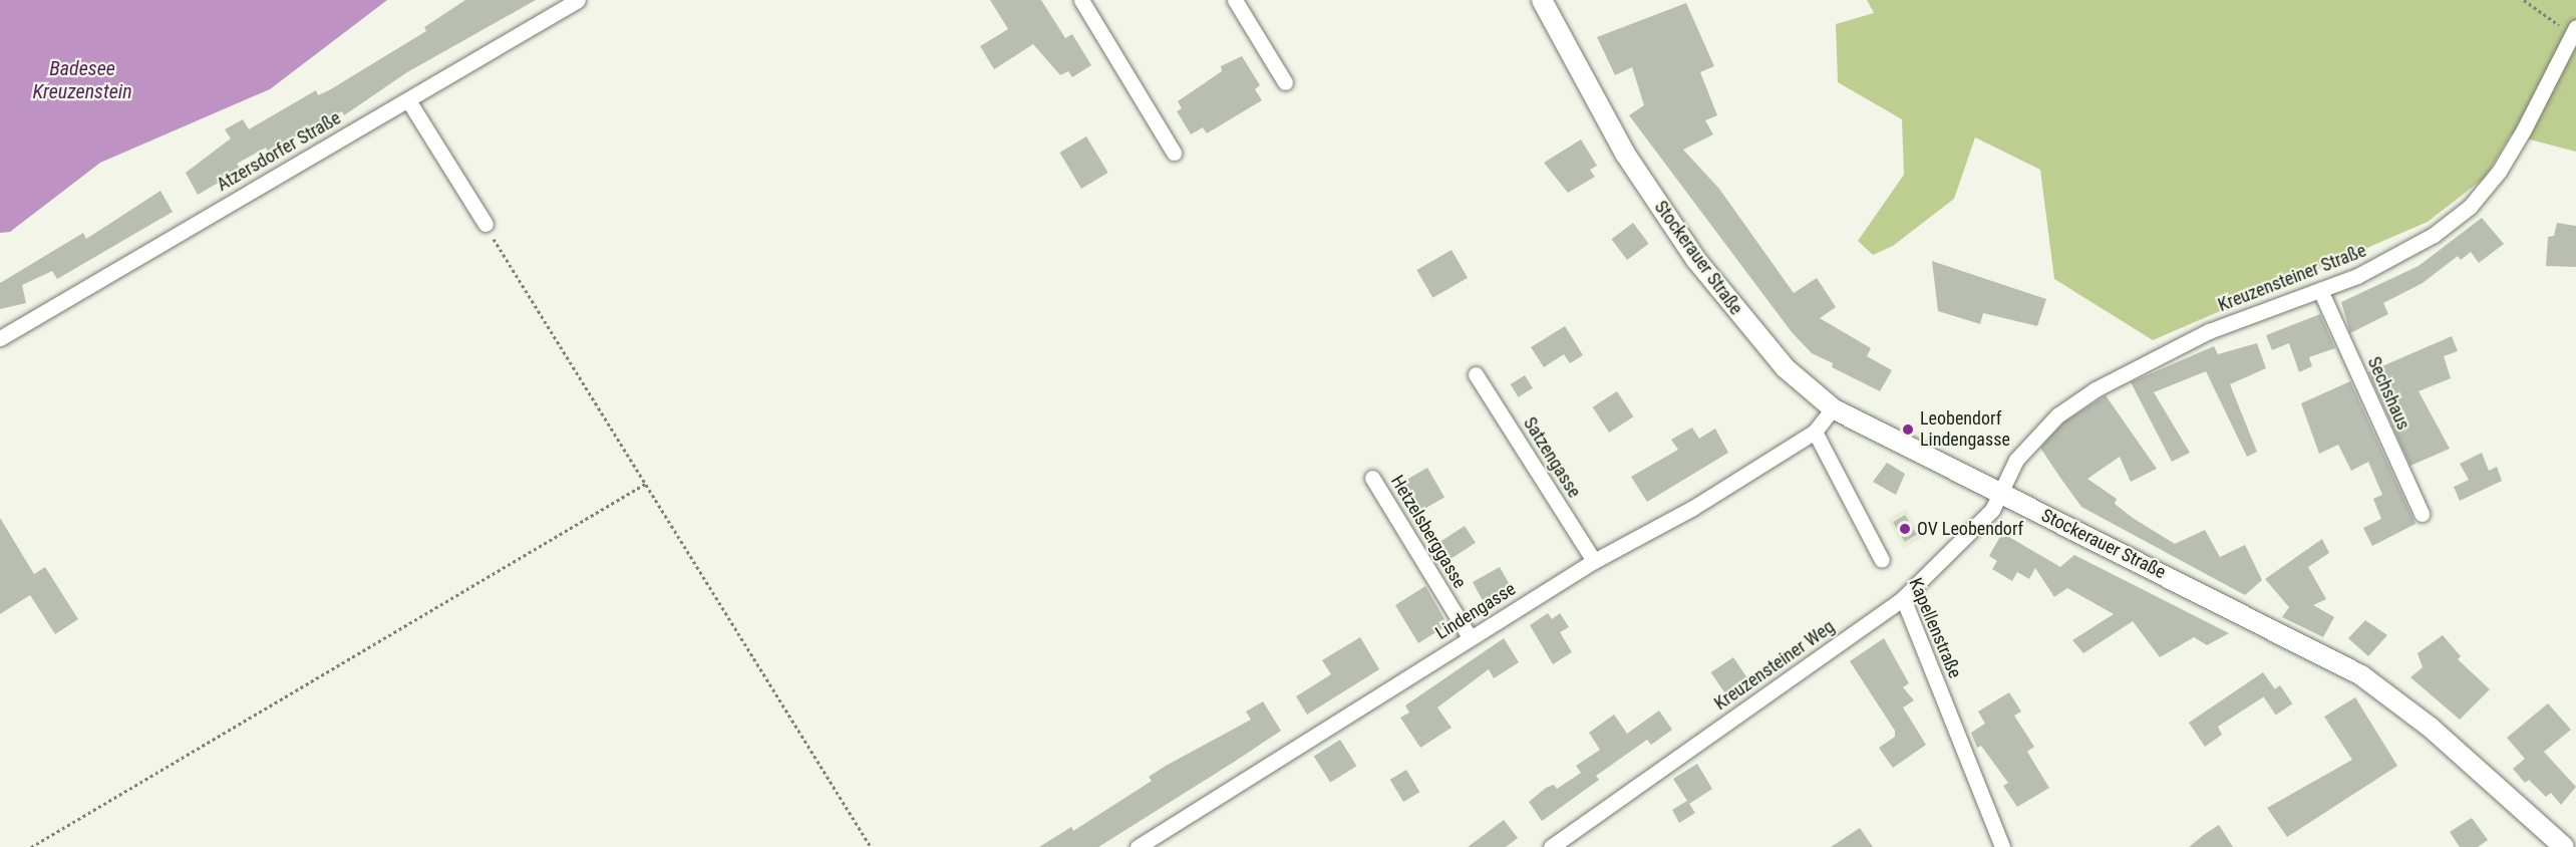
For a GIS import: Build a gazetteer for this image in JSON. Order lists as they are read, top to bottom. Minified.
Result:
{"streets":{"street":["Atzersdorfer Straße","Stockerauer Straße","Kreuzensteiner Straße","Sechshaus","Satzengasse","Hetzelsberggasse","Lindengasse","Kapellenstraße","Kreuzensteiner Weg"]},"crossings":[["Stockerauer Straße","Kreuzensteiner Straße"],["Stockerauer Straße","Lindengasse"],["Stockerauer Straße","Kreuzensteiner Weg"],["Kreuzensteiner Straße","Sechshaus"],["Kreuzensteiner Straße","Kreuzensteiner Weg"],["Satzengasse","Lindengasse"],["Hetzelsberggasse","Lindengasse"],["Kapellenstraße","Kreuzensteiner Weg"]],"water":["Badesee Kreuzenstein"],"places":["Leobendorf Lindengasse","OV Leobendorf"]}
